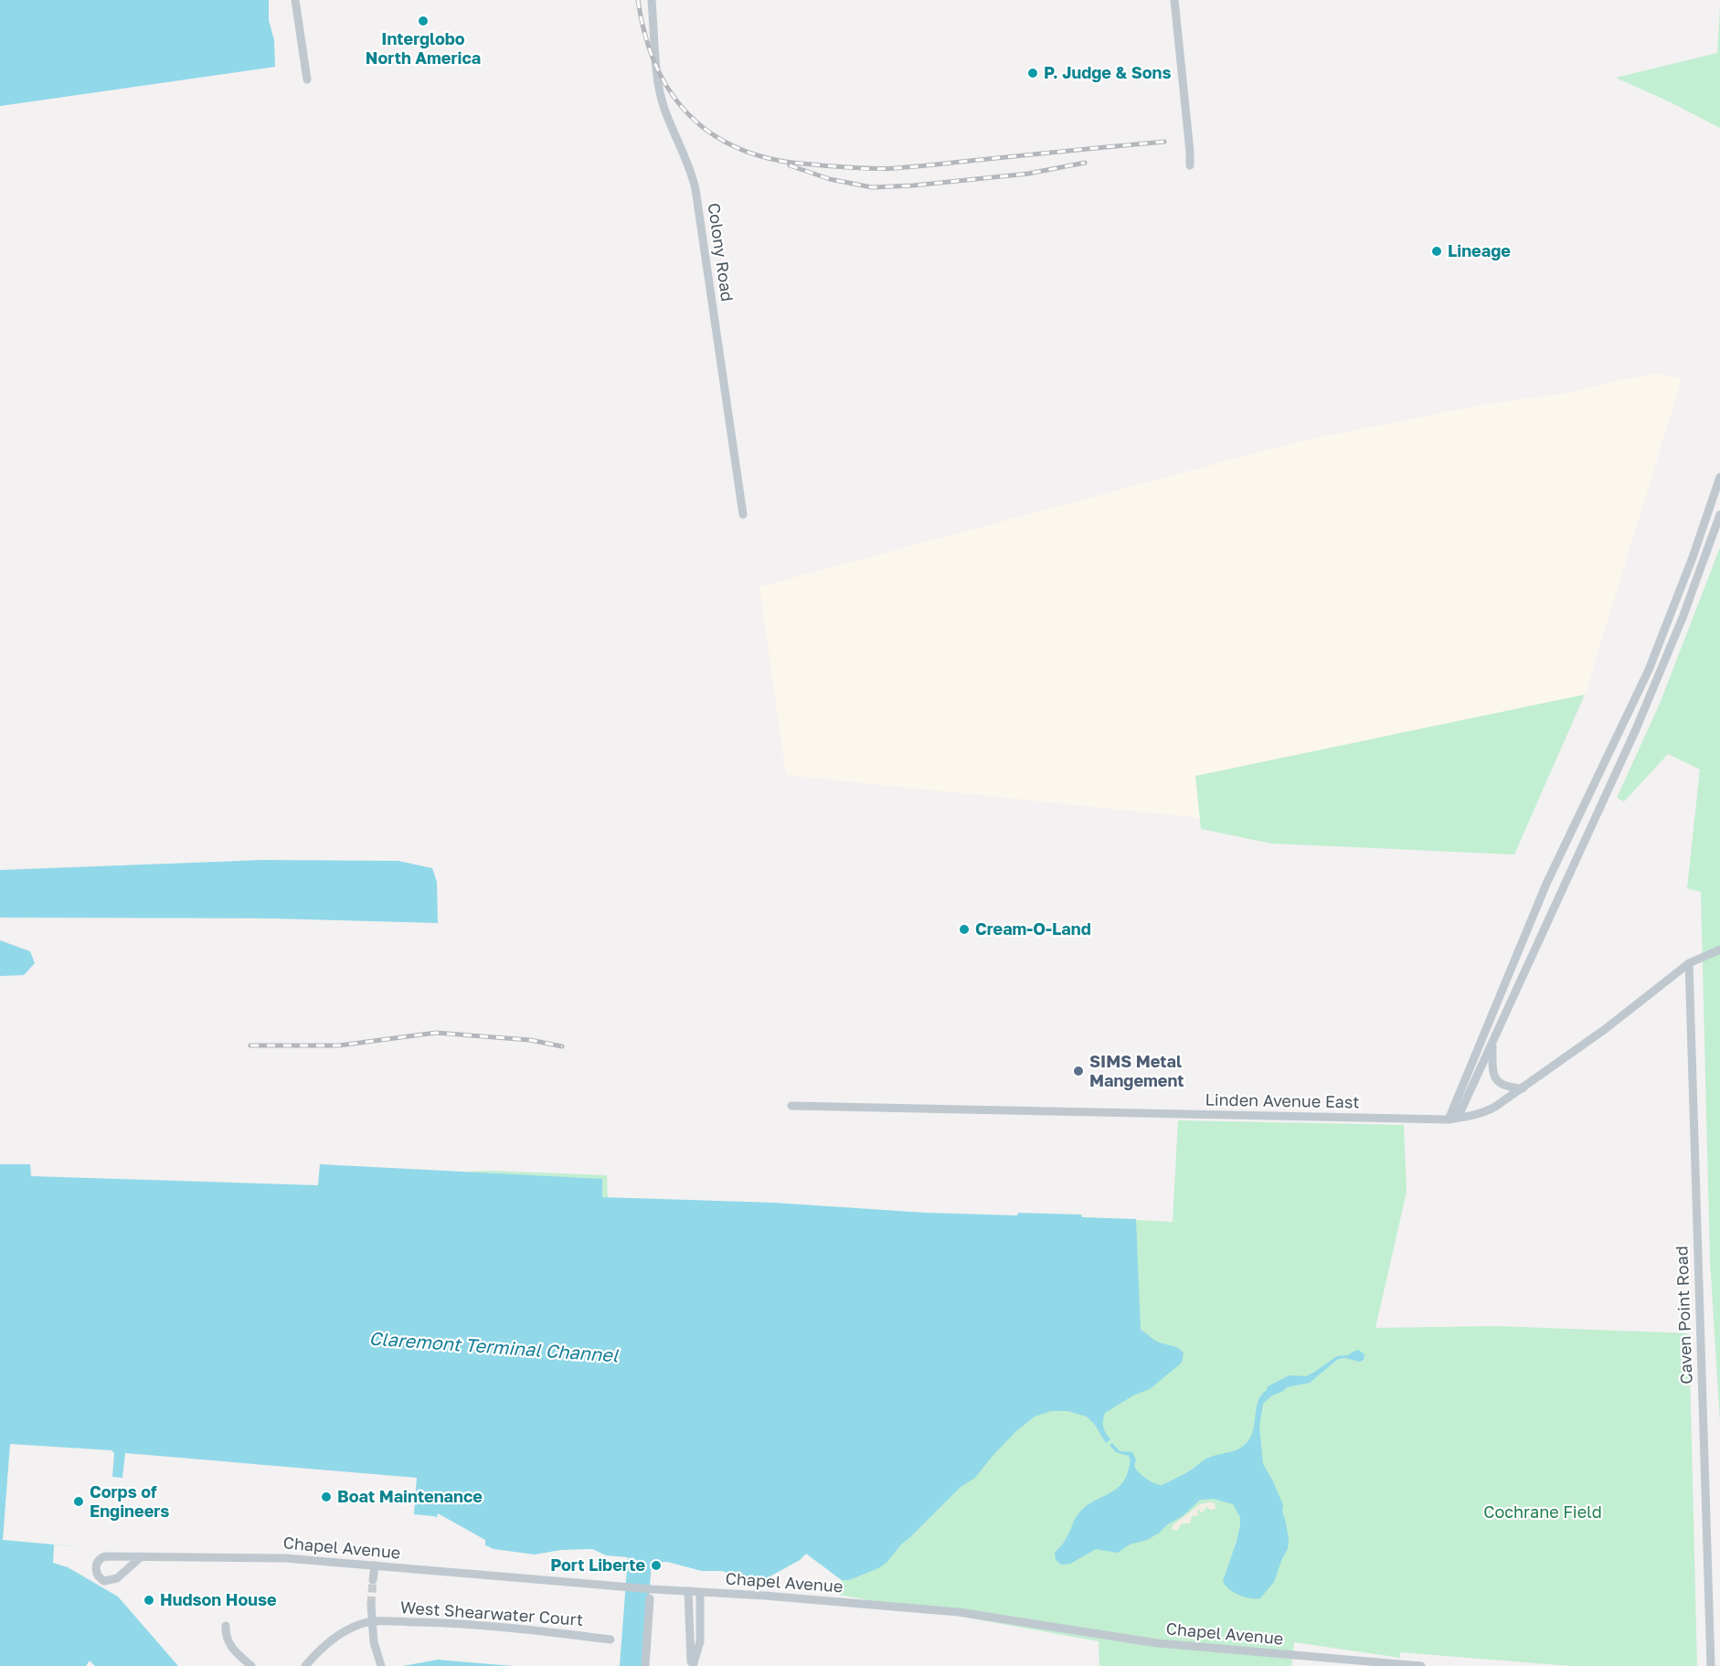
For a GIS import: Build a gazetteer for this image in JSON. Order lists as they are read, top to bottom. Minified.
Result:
{"streets":{"street":["Colony Road","Linden Avenue East","Caven Point Road","Chapel Avenue","West Shearwater Court"]},"crossings":[["Linden Avenue East","Caven Point Road"]],"water":["Claremont Terminal Channel"],"parks":["Cochrane Field"],"places":["Interglobo North America","P. Judge & Sons","Lineage","Cream-O-Land","SIMS Metal Mangement","Boat Maintenance","Corps of Engineers","Port Liberte","Hudson House"]}
